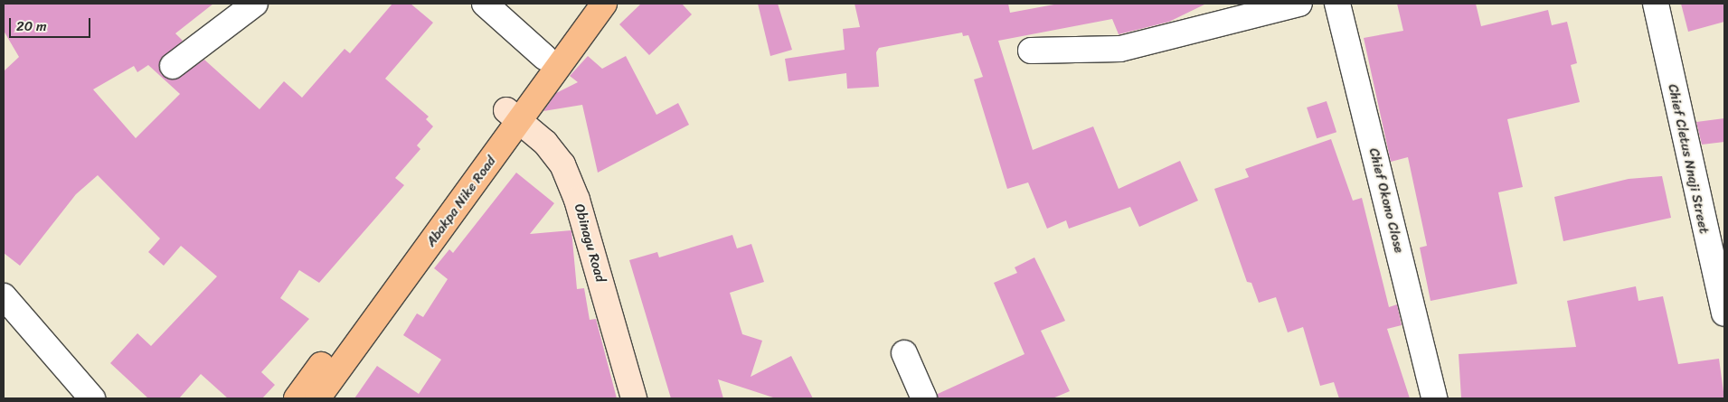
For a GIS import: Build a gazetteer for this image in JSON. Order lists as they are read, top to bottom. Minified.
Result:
{"streets":{"main road":["Abakpa Nike Road"],"street":["Chief Cletus Nnaji Street","Chief Okono Close","Obinagu Road"]},"crossings":[["Abakpa Nike Road","Obinagu Road"]],"scale_bar":"20 m"}
